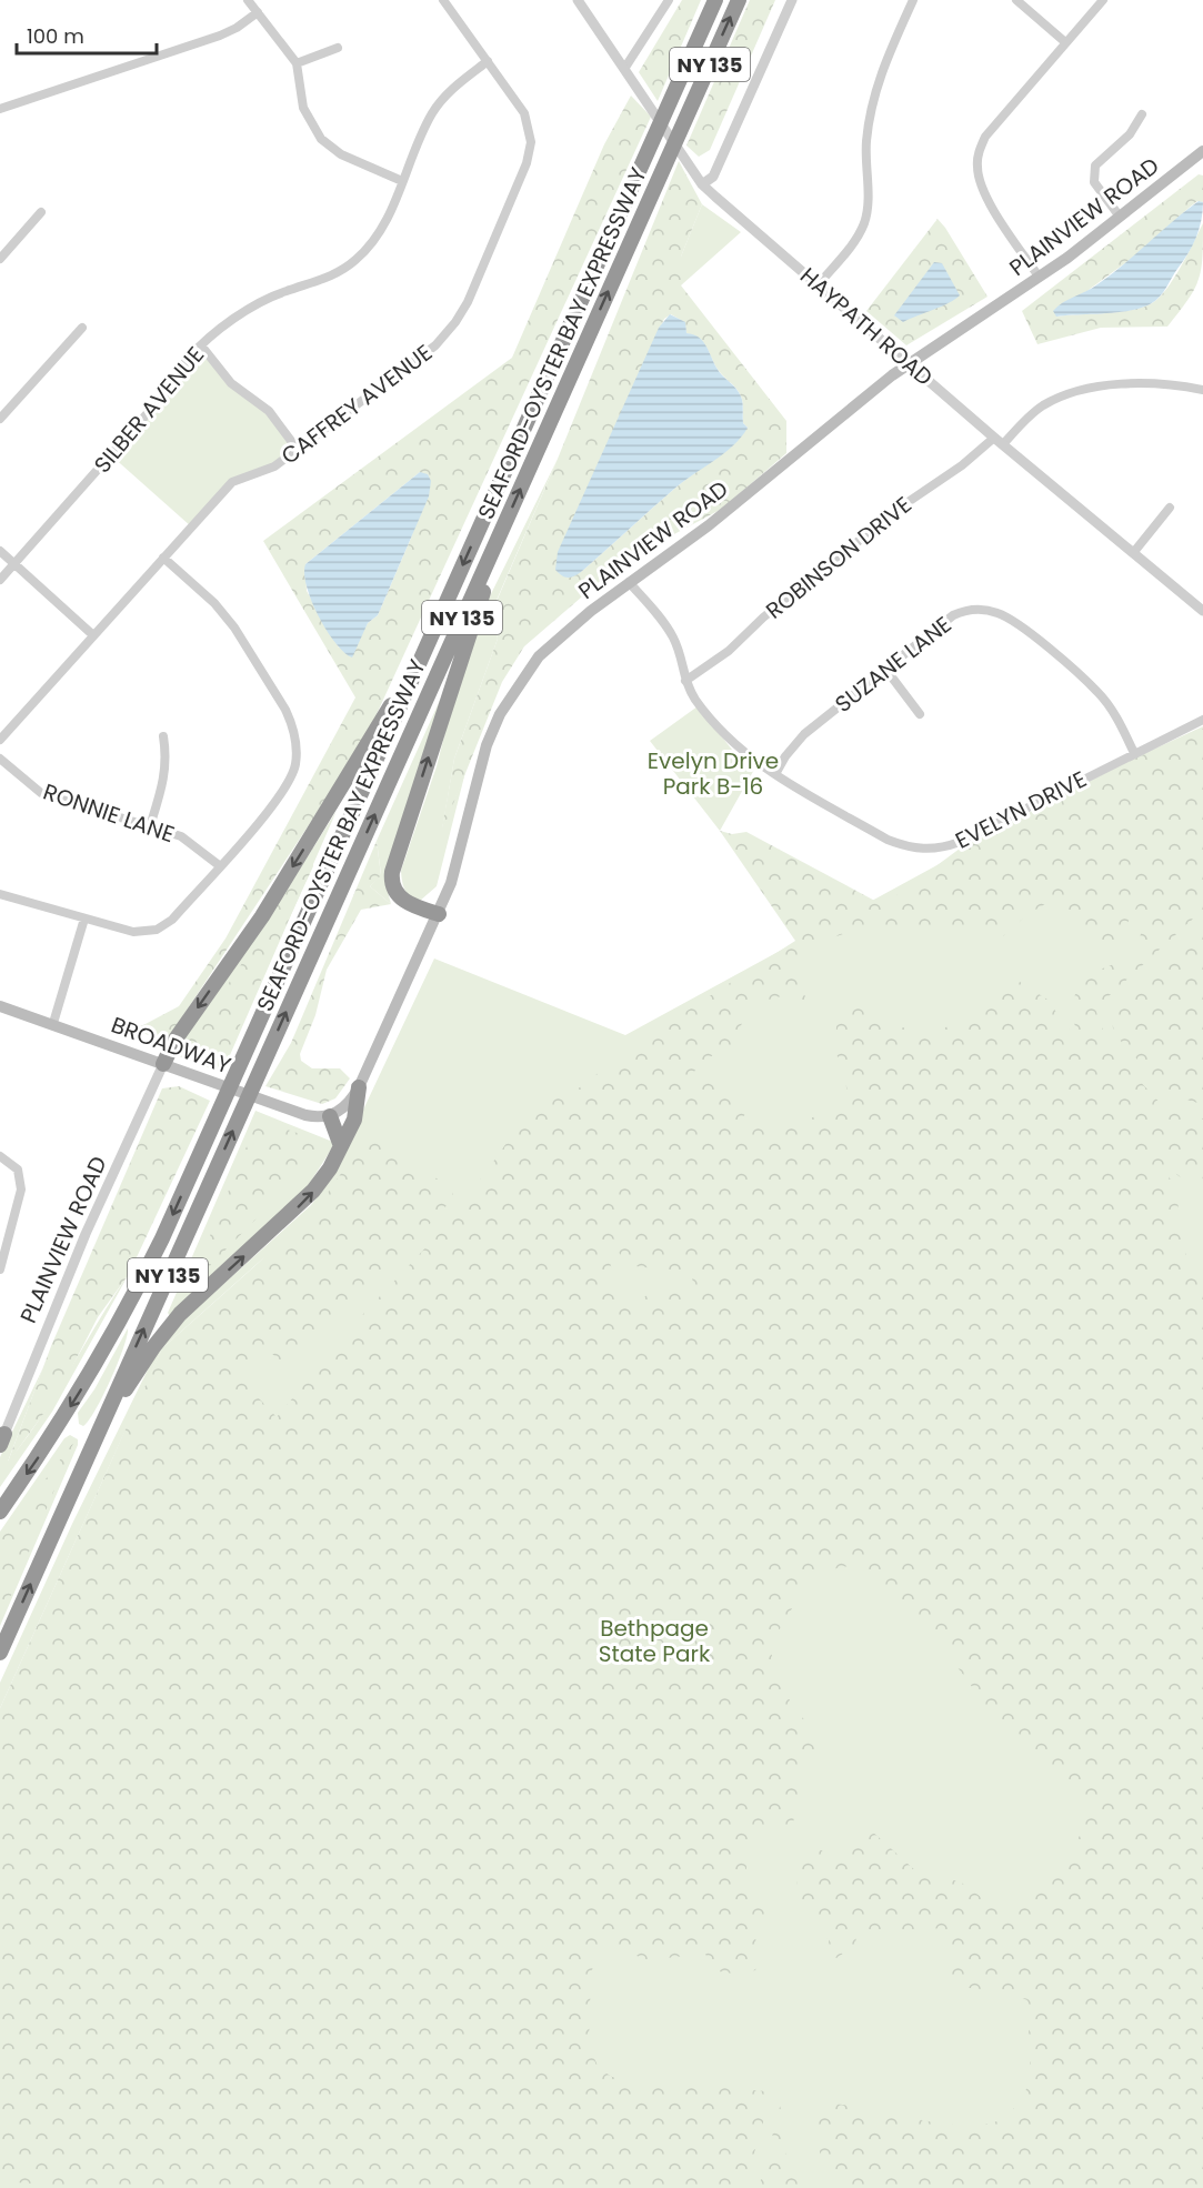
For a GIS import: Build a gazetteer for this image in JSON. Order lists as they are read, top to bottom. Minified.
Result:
{"streets":{"highway":["NY 135","SEAFORD-OYSTER BAY EXPRESSWAY"],"main road":["PLAINVIEW ROAD","BROADWAY"],"street":["HAYPATH ROAD","CAFFREY AVENUE","SILBER AVENUE","ROBINSON DRIVE","SUZANE LANE","EVELYN DRIVE","RONNIE LANE"]},"crossings":[["PLAINVIEW ROAD","HAYPATH ROAD"],["PLAINVIEW ROAD","EVELYN DRIVE"],["PLAINVIEW ROAD","BROADWAY"],["HAYPATH ROAD","ROBINSON DRIVE"],["CAFFREY AVENUE","SILBER AVENUE"],["ROBINSON DRIVE","EVELYN DRIVE"],["SUZANE LANE","EVELYN DRIVE"]],"parks":["Evelyn Drive Park B-16","Bethpage State Park"],"scale_bar":"100 m"}
